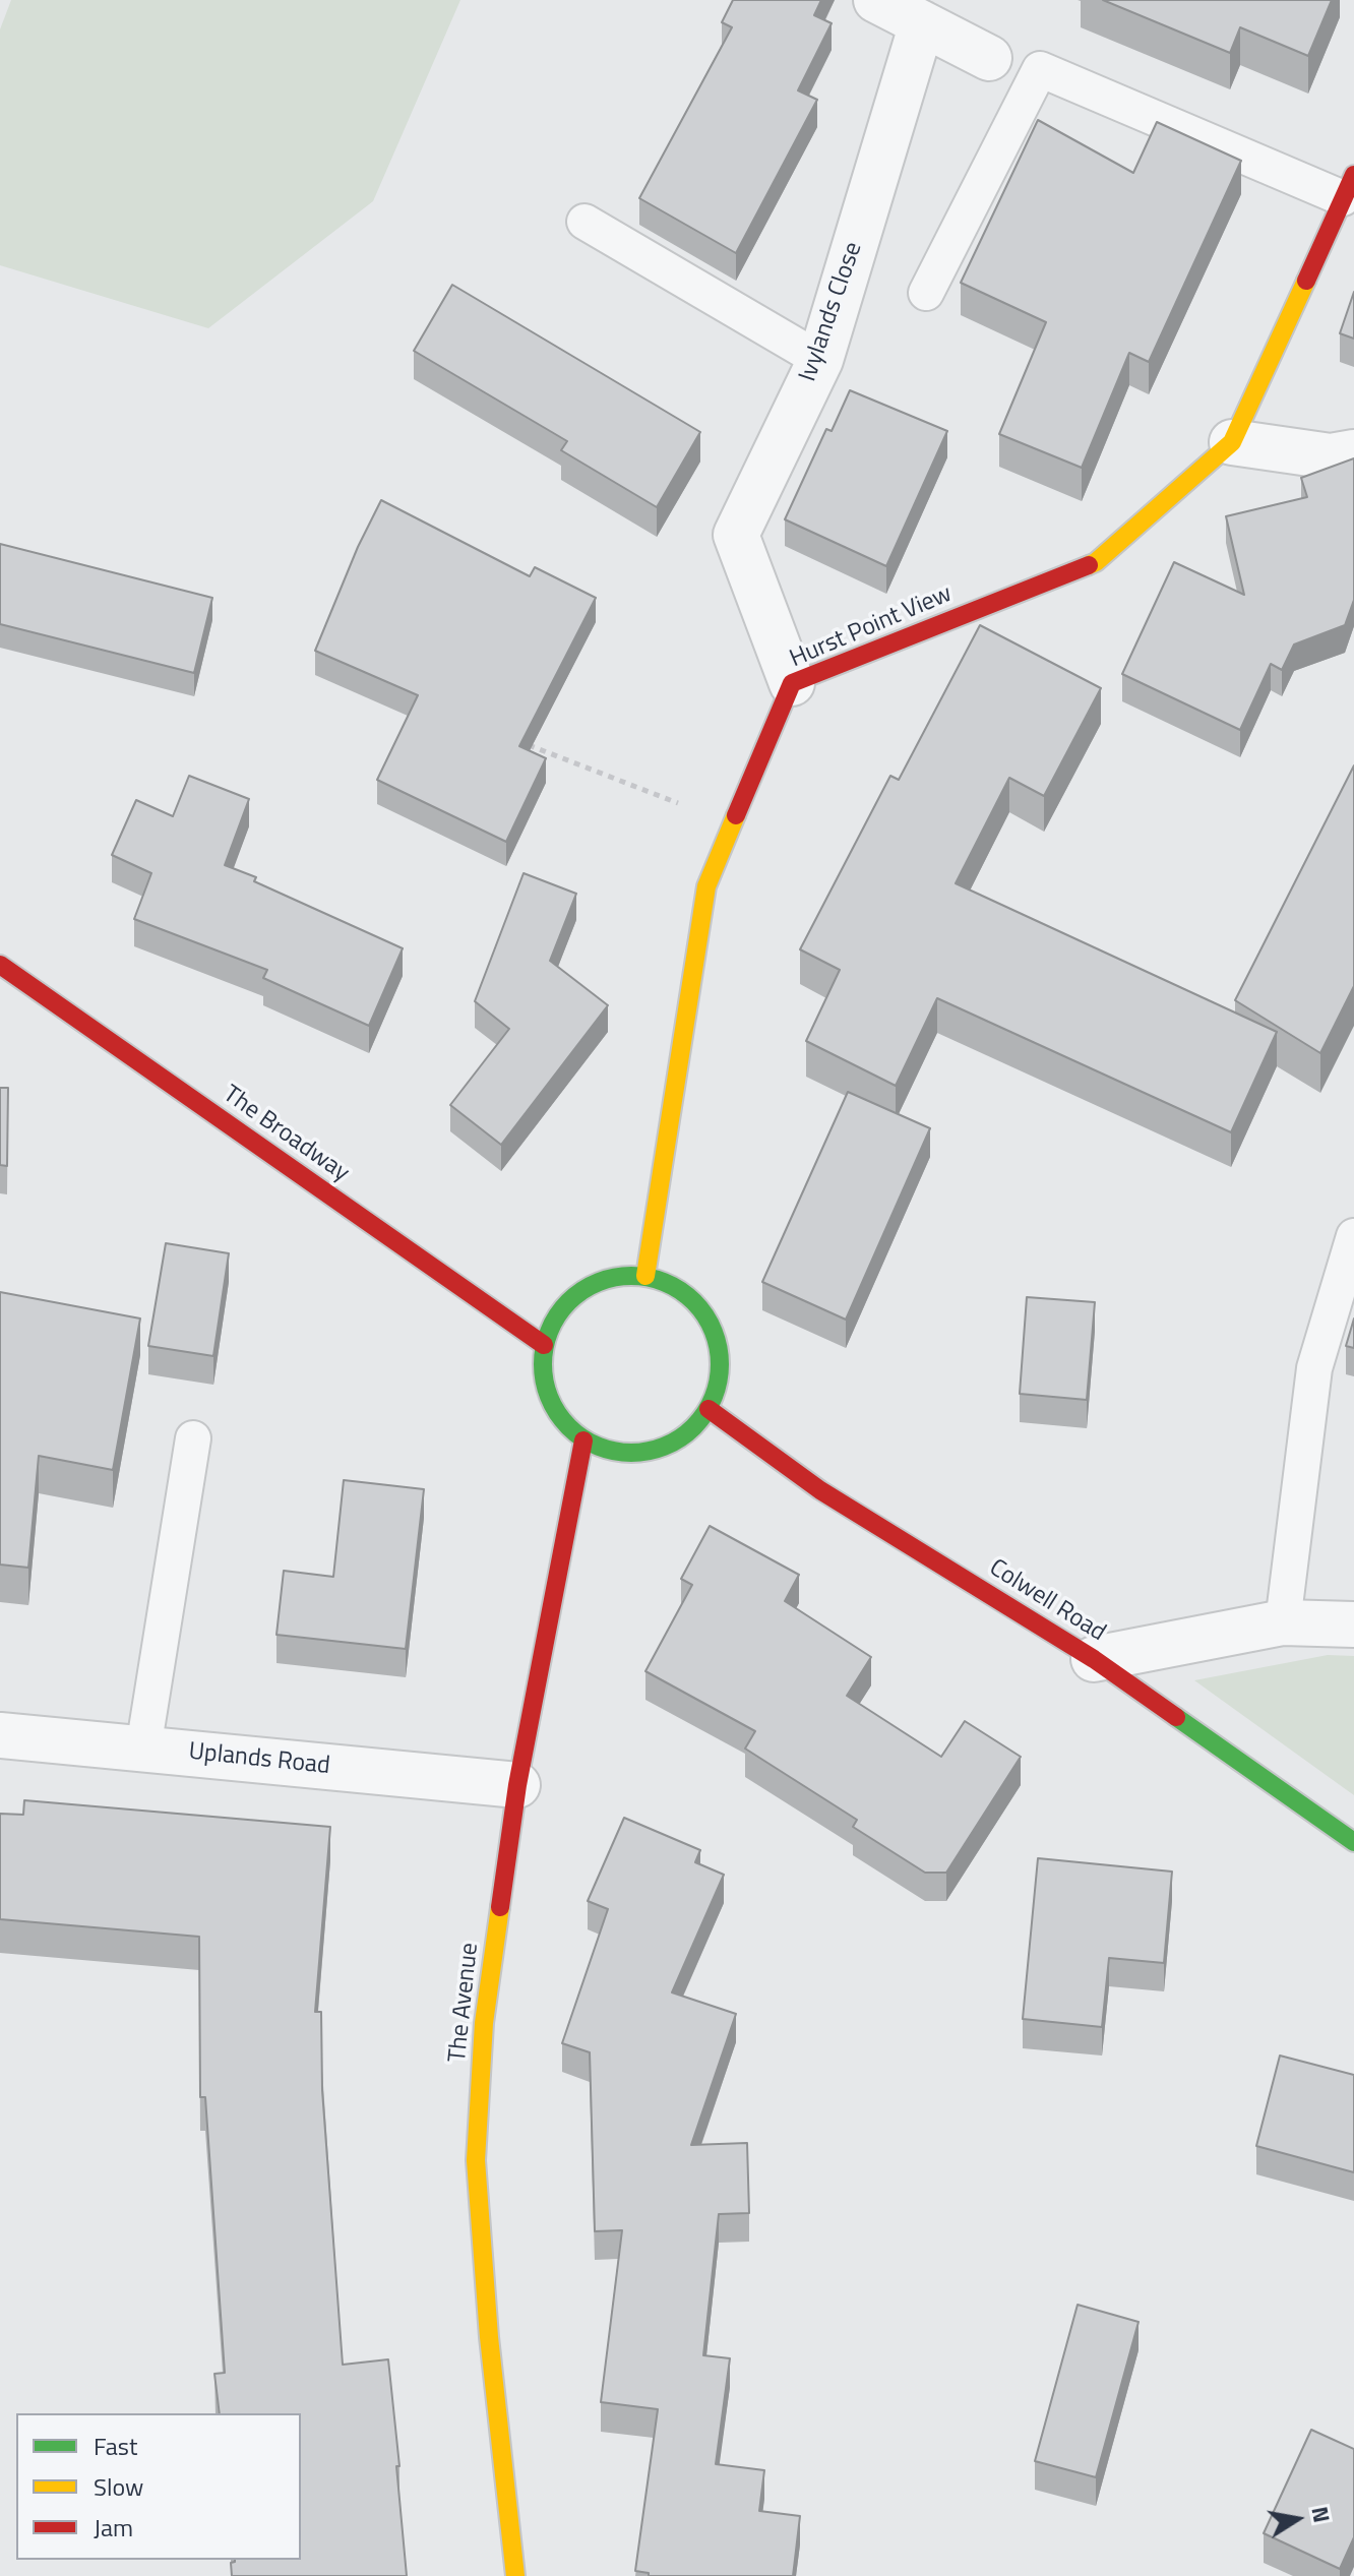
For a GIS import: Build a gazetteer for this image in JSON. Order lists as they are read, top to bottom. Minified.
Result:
{"streets":{"main road":["Hurst Point View","The Broadway","Colwell Road","The Avenue"],"street":["Ivylands Close","Uplands Road"]},"crossings":[["Ivylands Close","Hurst Point View"],["Hurst Point View","The Broadway"],["Hurst Point View","Colwell Road"],["Hurst Point View","The Avenue"],["The Broadway","Colwell Road"],["The Broadway","The Avenue"],["Colwell Road","The Avenue"],["Uplands Road","The Avenue"]],"legend":["Fast","Slow","Jam"],"north":"right"}
